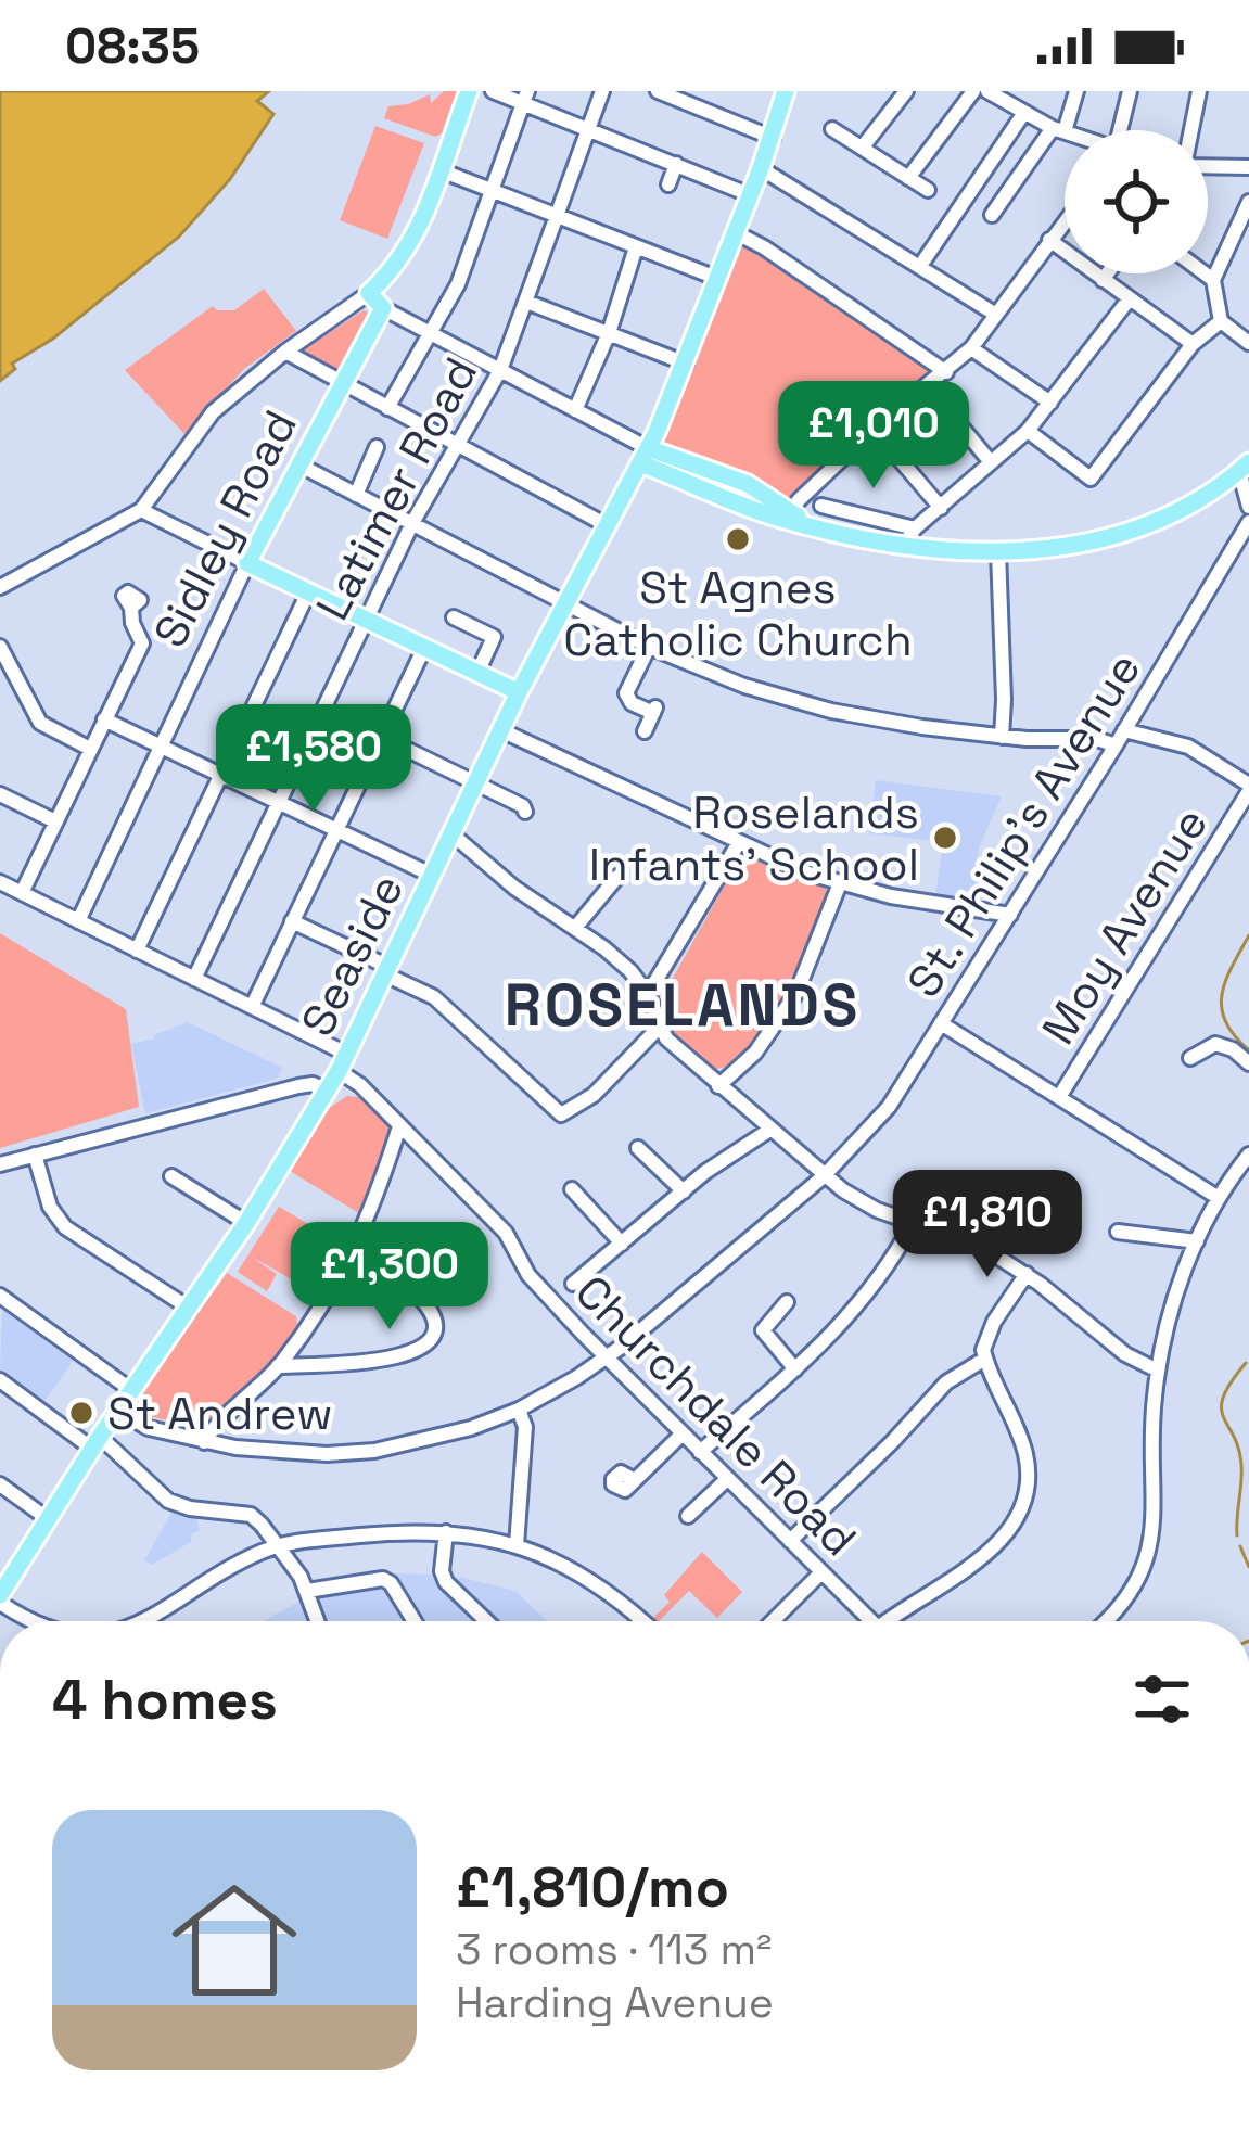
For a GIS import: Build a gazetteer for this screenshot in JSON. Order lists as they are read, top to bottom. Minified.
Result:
{"streets":{"main road":["Sidley Road","Seaside"],"street":["Latimer Road","St. Philip's Avenue","Moy Avenue","Churchdale Road"]},"crossings":[["Latimer Road","Churchdale Road"],["Sidley Road","Churchdale Road"],["St. Philip's Avenue","Seaside"],["St. Philip's Avenue","Churchdale Road"],["Seaside","Churchdale Road"]],"districts":["ROSELANDS"],"places":["St Agnes Catholic Church","Roselands Infants' School","St Andrew"],"page":{"status":"08:35","price":["£1,010","£1,580","£1,810","£1,300"],"heading":"4 homes","list":[{"name":"£1,810/mo","note":"3 rooms · 113 m² · Harding Avenue"}]}}
